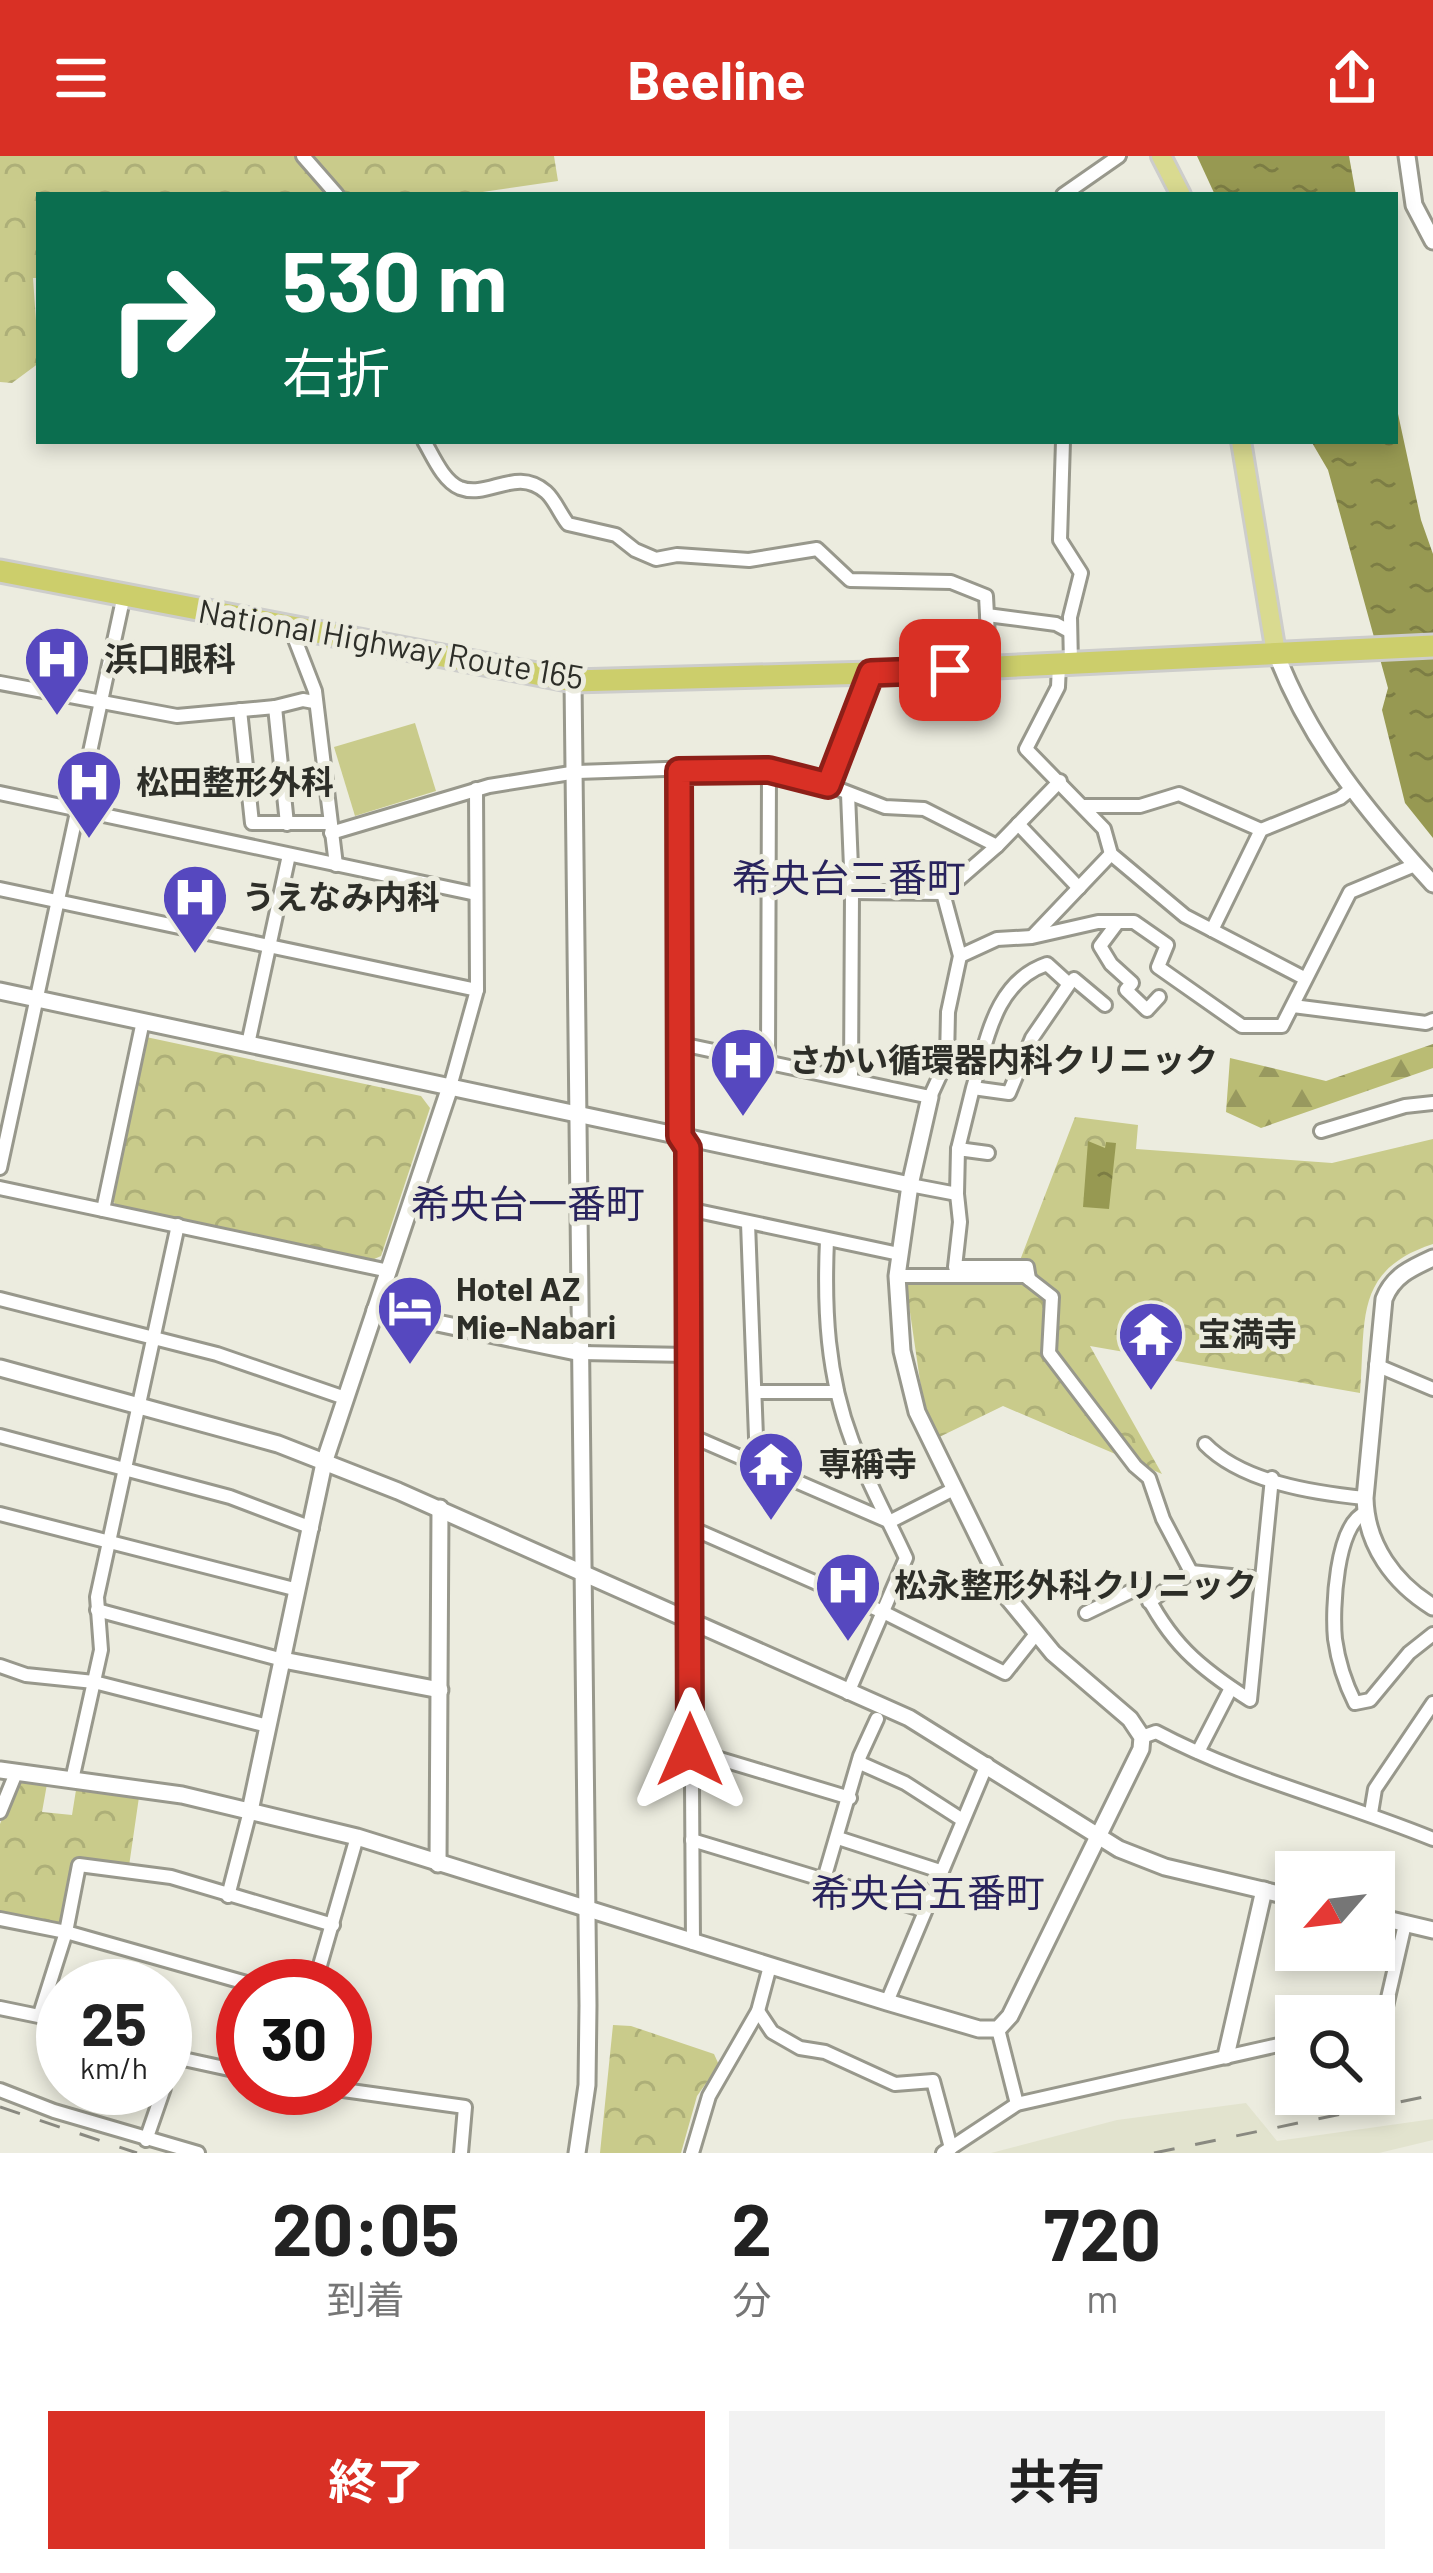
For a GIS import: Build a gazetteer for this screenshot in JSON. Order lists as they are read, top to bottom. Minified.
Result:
{"streets":{"highway":["National Highway Route 165"]},"districts":["希央台三番町","希央台一番町","希央台五番町"],"places":{"hospital":["浜口眼科","松田整形外科","うえなみ内科","さかい循環器内科クリニック","松永整形外科クリニック"],"hotel":["Hotel AZ Mie-Nabari"],"temple":["宝満寺","専稱寺"]},"north":"bottom left","page":{"header":"Beeline","turn":["530 m","右折"],"speed":"25 km/h","limit":"30","eta":["20:05","到着","2","分","720","m"],"buttons":["終了","共有"]}}
